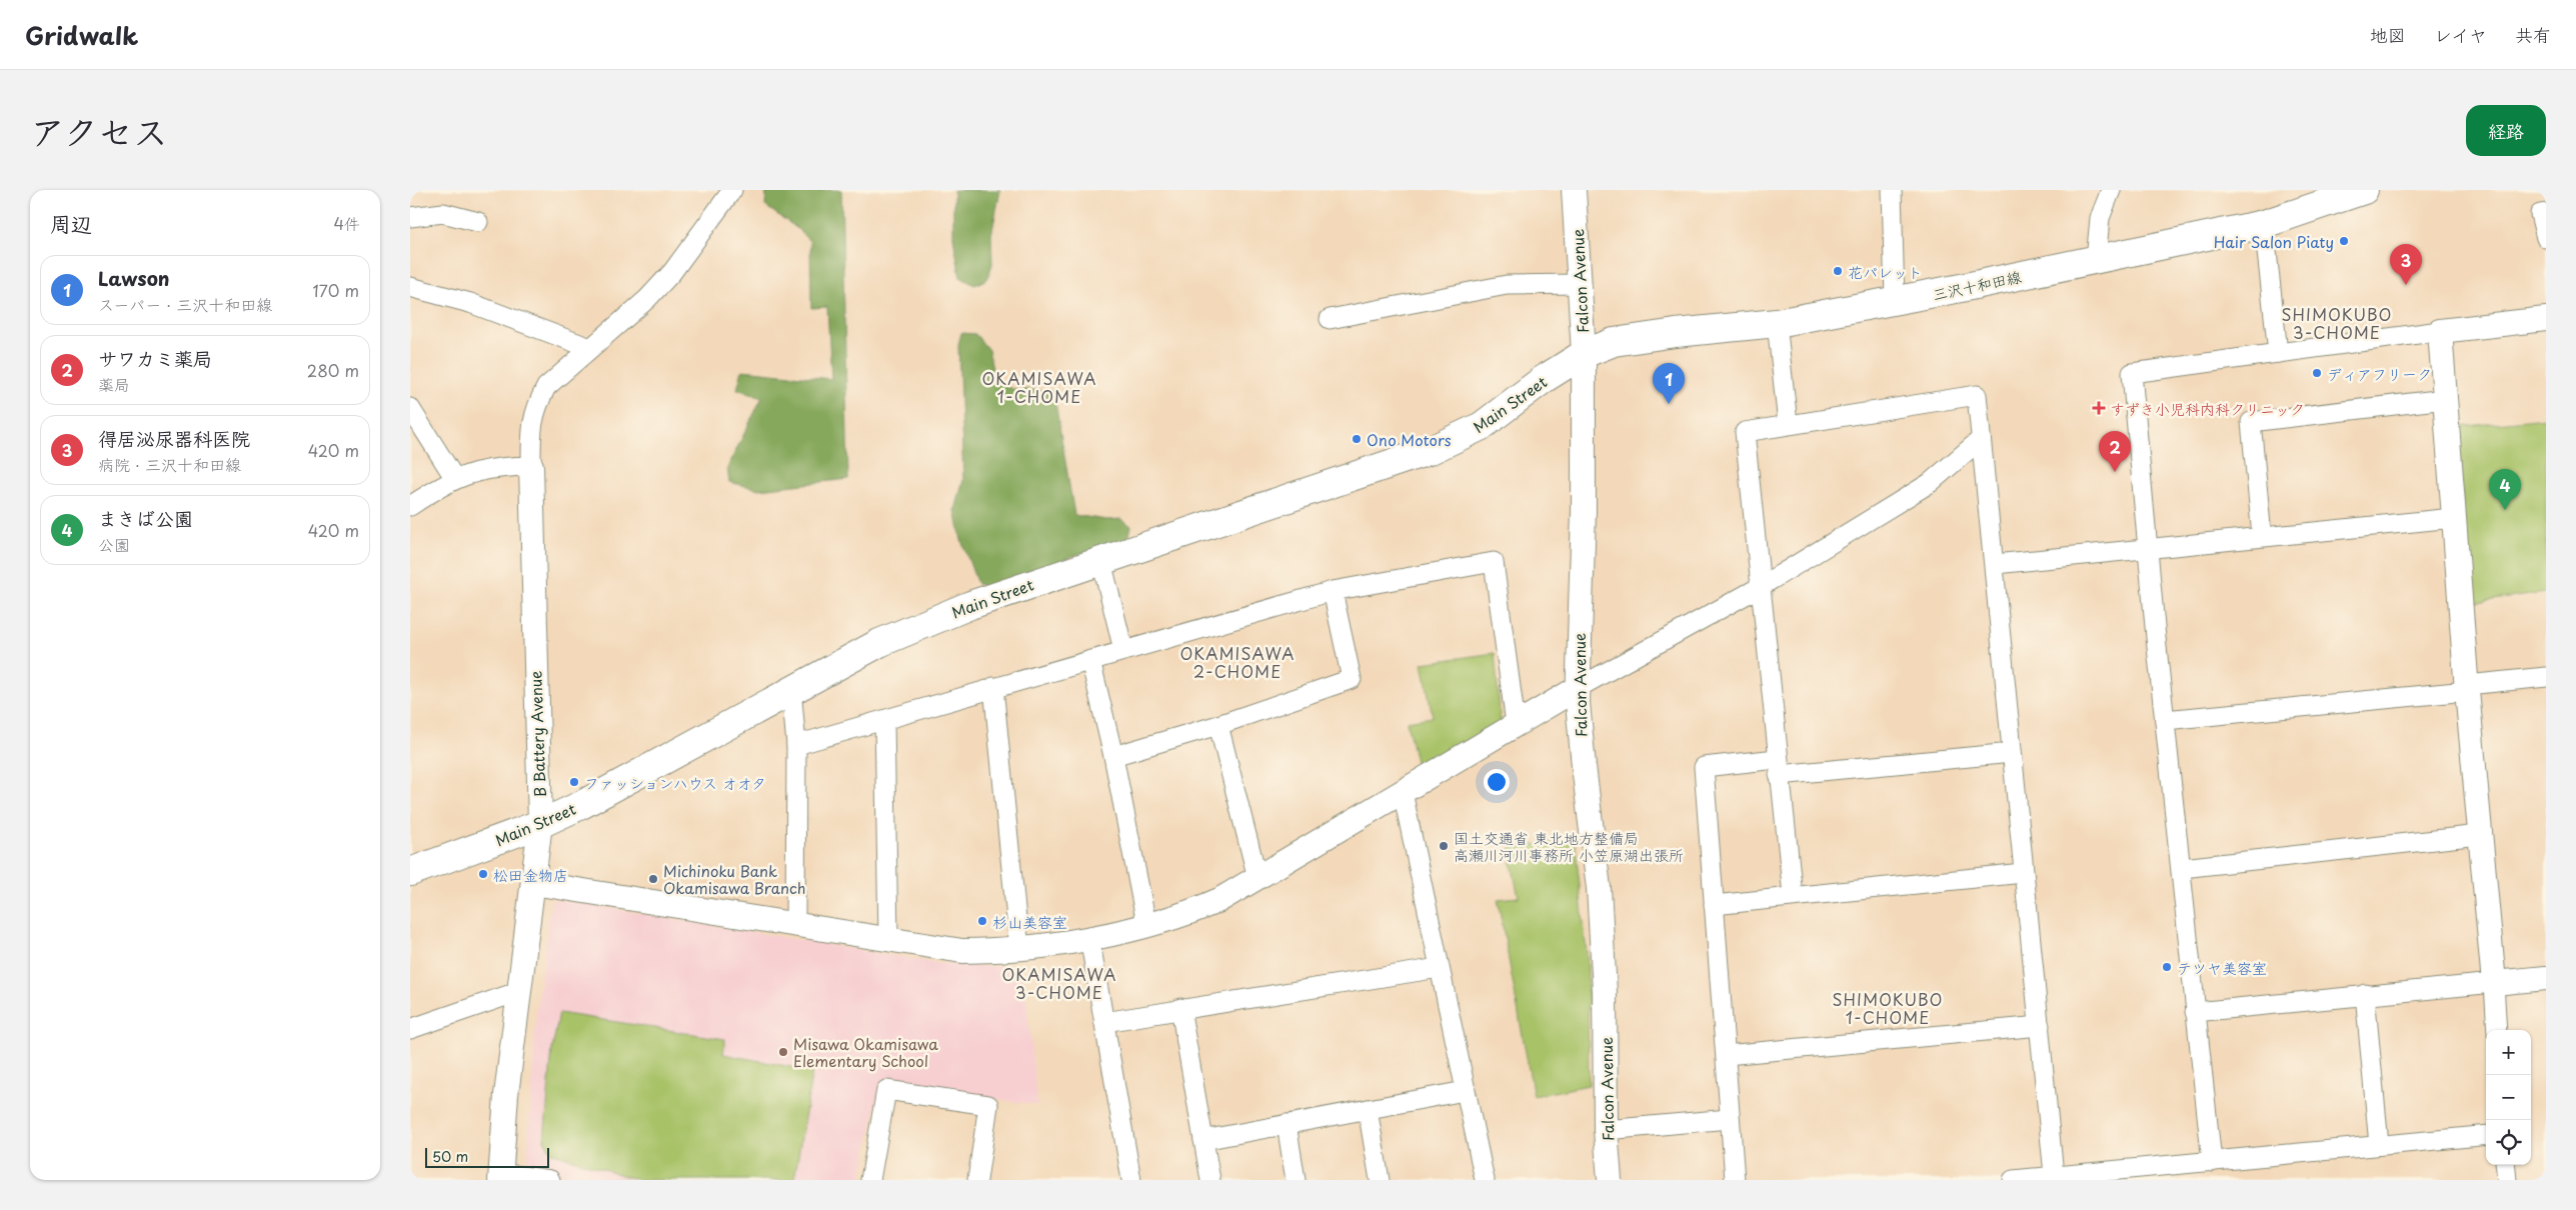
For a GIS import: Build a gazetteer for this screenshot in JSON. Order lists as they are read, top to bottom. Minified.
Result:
{"streets":{"main road":["三沢十和田線","Main Street"],"street":["Falcon Avenue","B Battery Avenue"]},"crossings":[["Falcon Avenue","三沢十和田線"],["Falcon Avenue","Main Street"],["三沢十和田線","Main Street"],["Main Street","B Battery Avenue"]],"districts":["SHIMOKUBO 3-CHOME","OKAMISAWA 1-CHOME","OKAMISAWA 2-CHOME","OKAMISAWA 3-CHOME","SHIMOKUBO 1-CHOME"],"places":{"other":["Hair Salon Piaty","花パレット","ディアフリーク","Ono Motors","ファッションハウス オオタ","国土交通省 東北地方整備局 高瀬川河川事務所 小笠原湖出張所","松田金物店","Michinoku Bank Okamisawa Branch","杉山美容室","テツヤ美容室","Misawa Okamisawa Elementary School"],"health":["すずき小児科内科クリニック"]},"scale_bar":"50 m","page":{"header":"Gridwalk","nav":["地図","レイヤ","共有"],"title":"アクセス","buttons":"経路","heading":["周辺","4件"],"pins":["3","1","2","4"],"list":[{"mark":"1","name":"Lawson","note":"スーパー · 三沢十和田線","value":"170 m"},{"mark":"2","name":"サワカミ薬局","note":"薬局","value":"280 m"},{"mark":"3","name":"得居泌尿器科医院","note":"病院 · 三沢十和田線","value":"420 m"},{"mark":"4","name":"まきば公園","note":"公園","value":"420 m"}],"map_buttons":["+","−"],"scale":"50 m"}}
